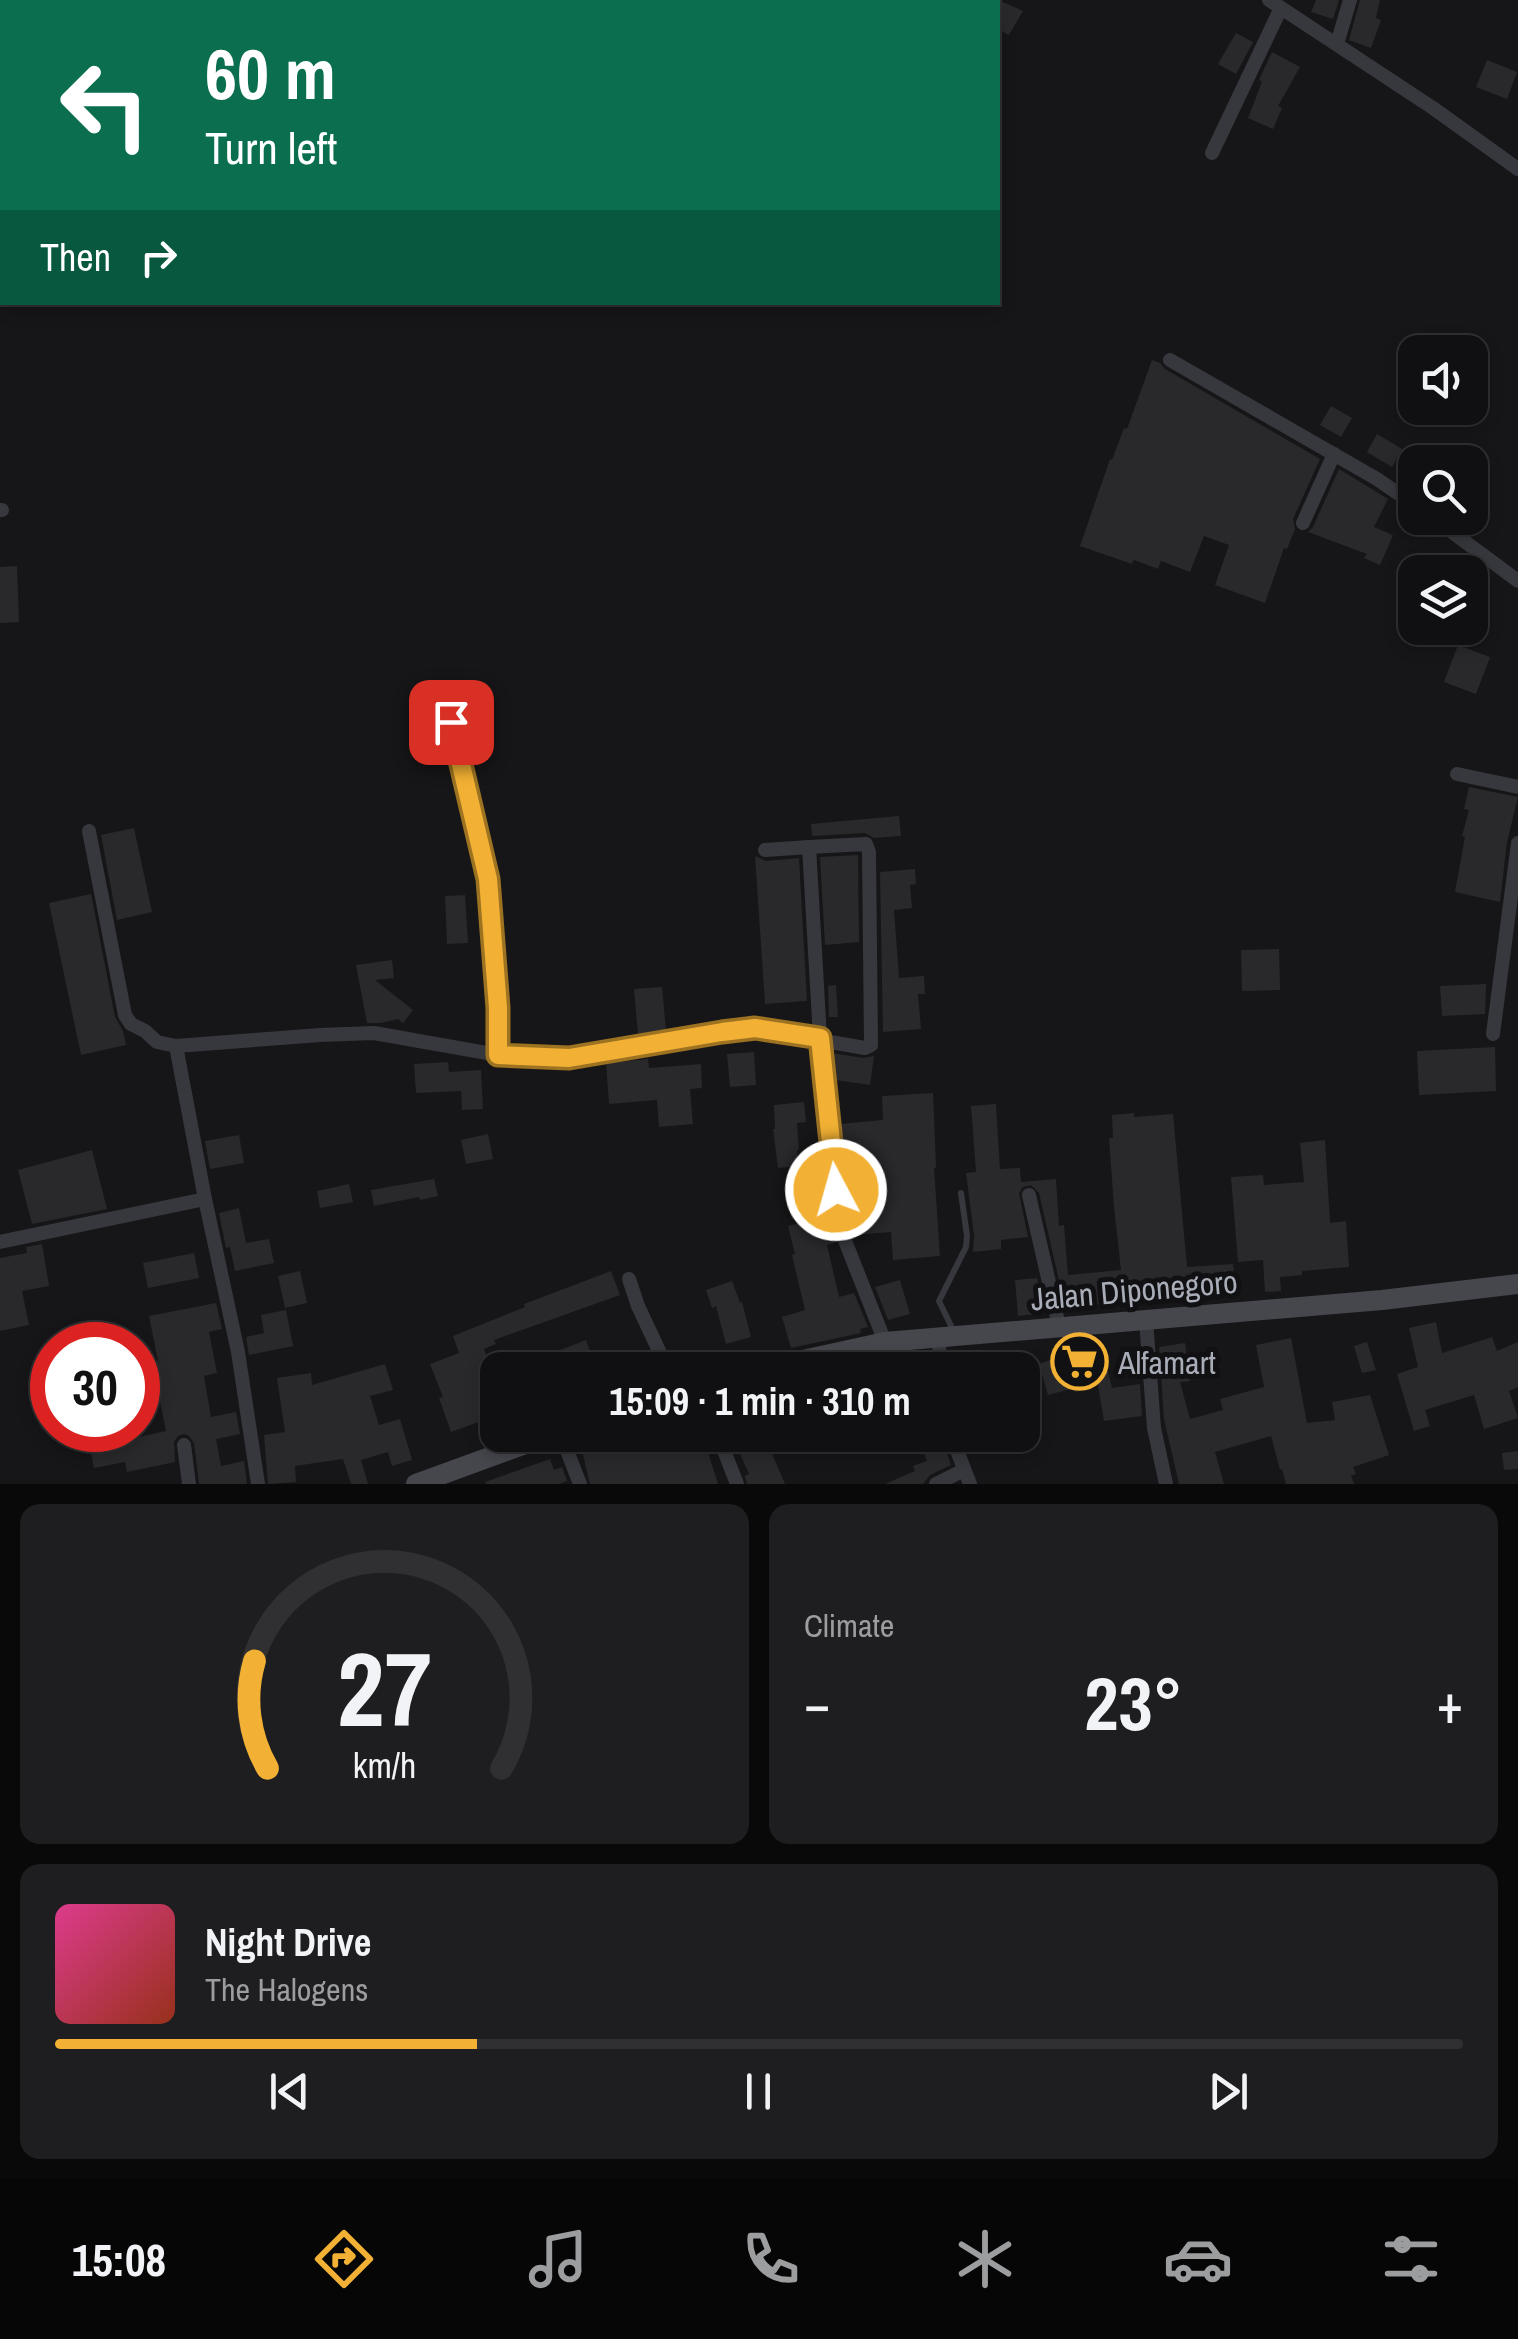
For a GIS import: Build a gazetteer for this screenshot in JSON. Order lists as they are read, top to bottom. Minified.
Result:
{"streets":{"street":["Jalan Diponegoro"]},"places":{"supermarket":["Alfamart"]},"page":{"turn":["60 m","Turn left"],"then":"Then","limit":"30","trip":"15:09 · 1 min · 310 m","tile":"Climate","heat":["−","23°","+"],"song":["Night Drive","The Halogens"],"tabs":"15:08","gauge":["27","km/h"]}}
